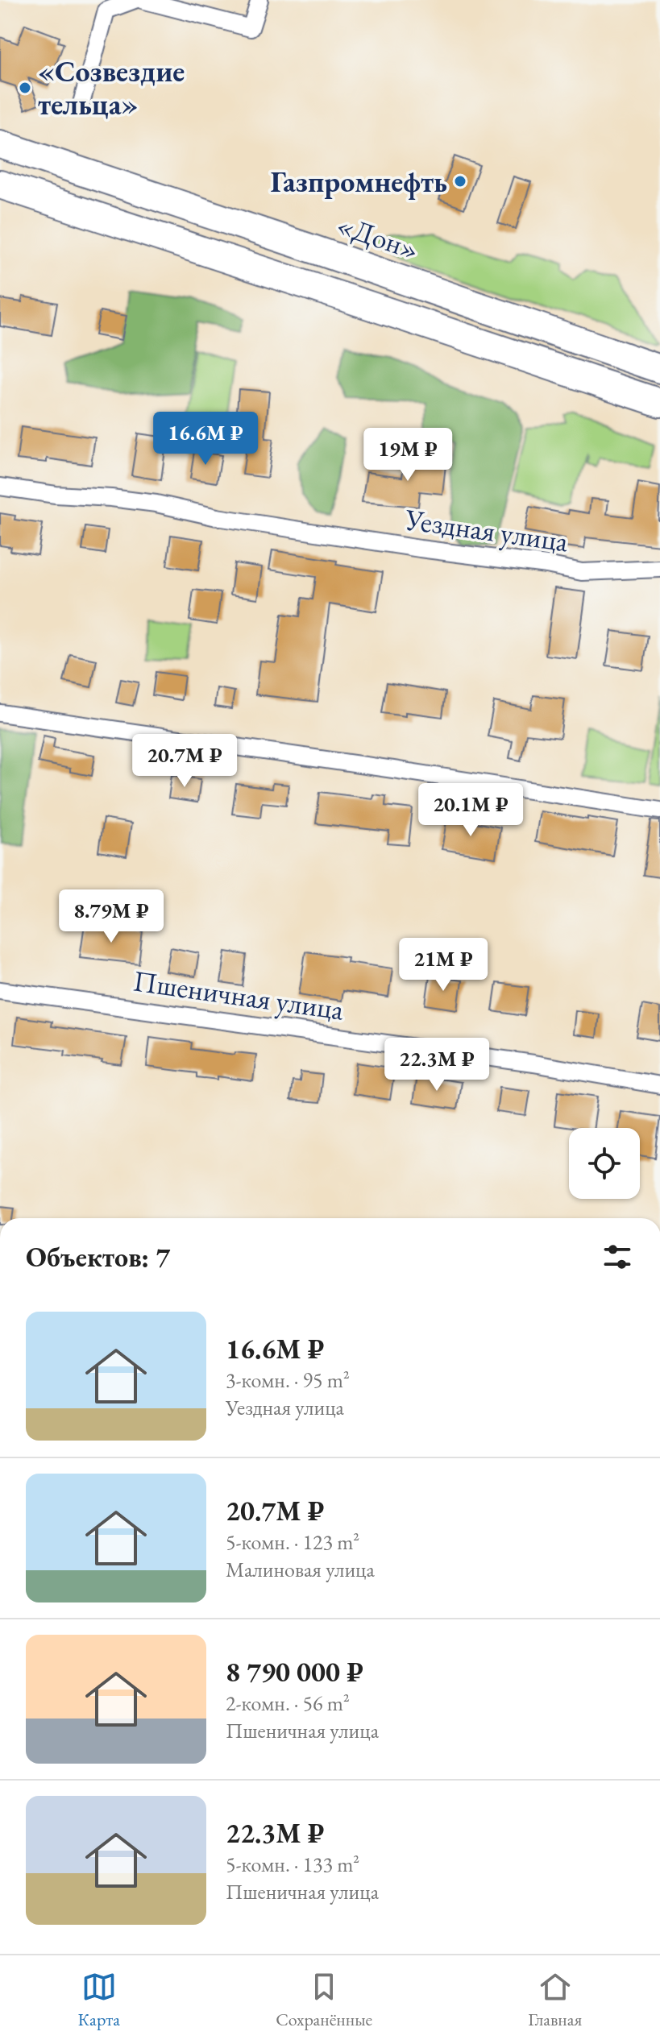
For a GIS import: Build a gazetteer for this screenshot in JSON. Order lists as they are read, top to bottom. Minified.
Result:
{"streets":{"highway":["«Дон»"],"street":["Уездная улица","Пшеничная улица"]},"places":["«Созвездие тельца»","Газпромнефть"],"page":{"price":["16.6M ₽","19M ₽","20.7M ₽","20.1M ₽","8.79M ₽","21M ₽","22.3M ₽"],"heading":"Объектов: 7","list":[{"name":"16.6M ₽","note":"3-комн. · 95 m² · Уездная улица"},{"name":"20.7M ₽","note":"5-комн. · 123 m² · Малиновая улица"},{"name":"8 790 000 ₽","note":"2-комн. · 56 m² · Пшеничная улица"},{"name":"22.3M ₽","note":"5-комн. · 133 m² · Пшеничная улица"}],"tabs":["Карта","Сохранённые","Главная"]}}
